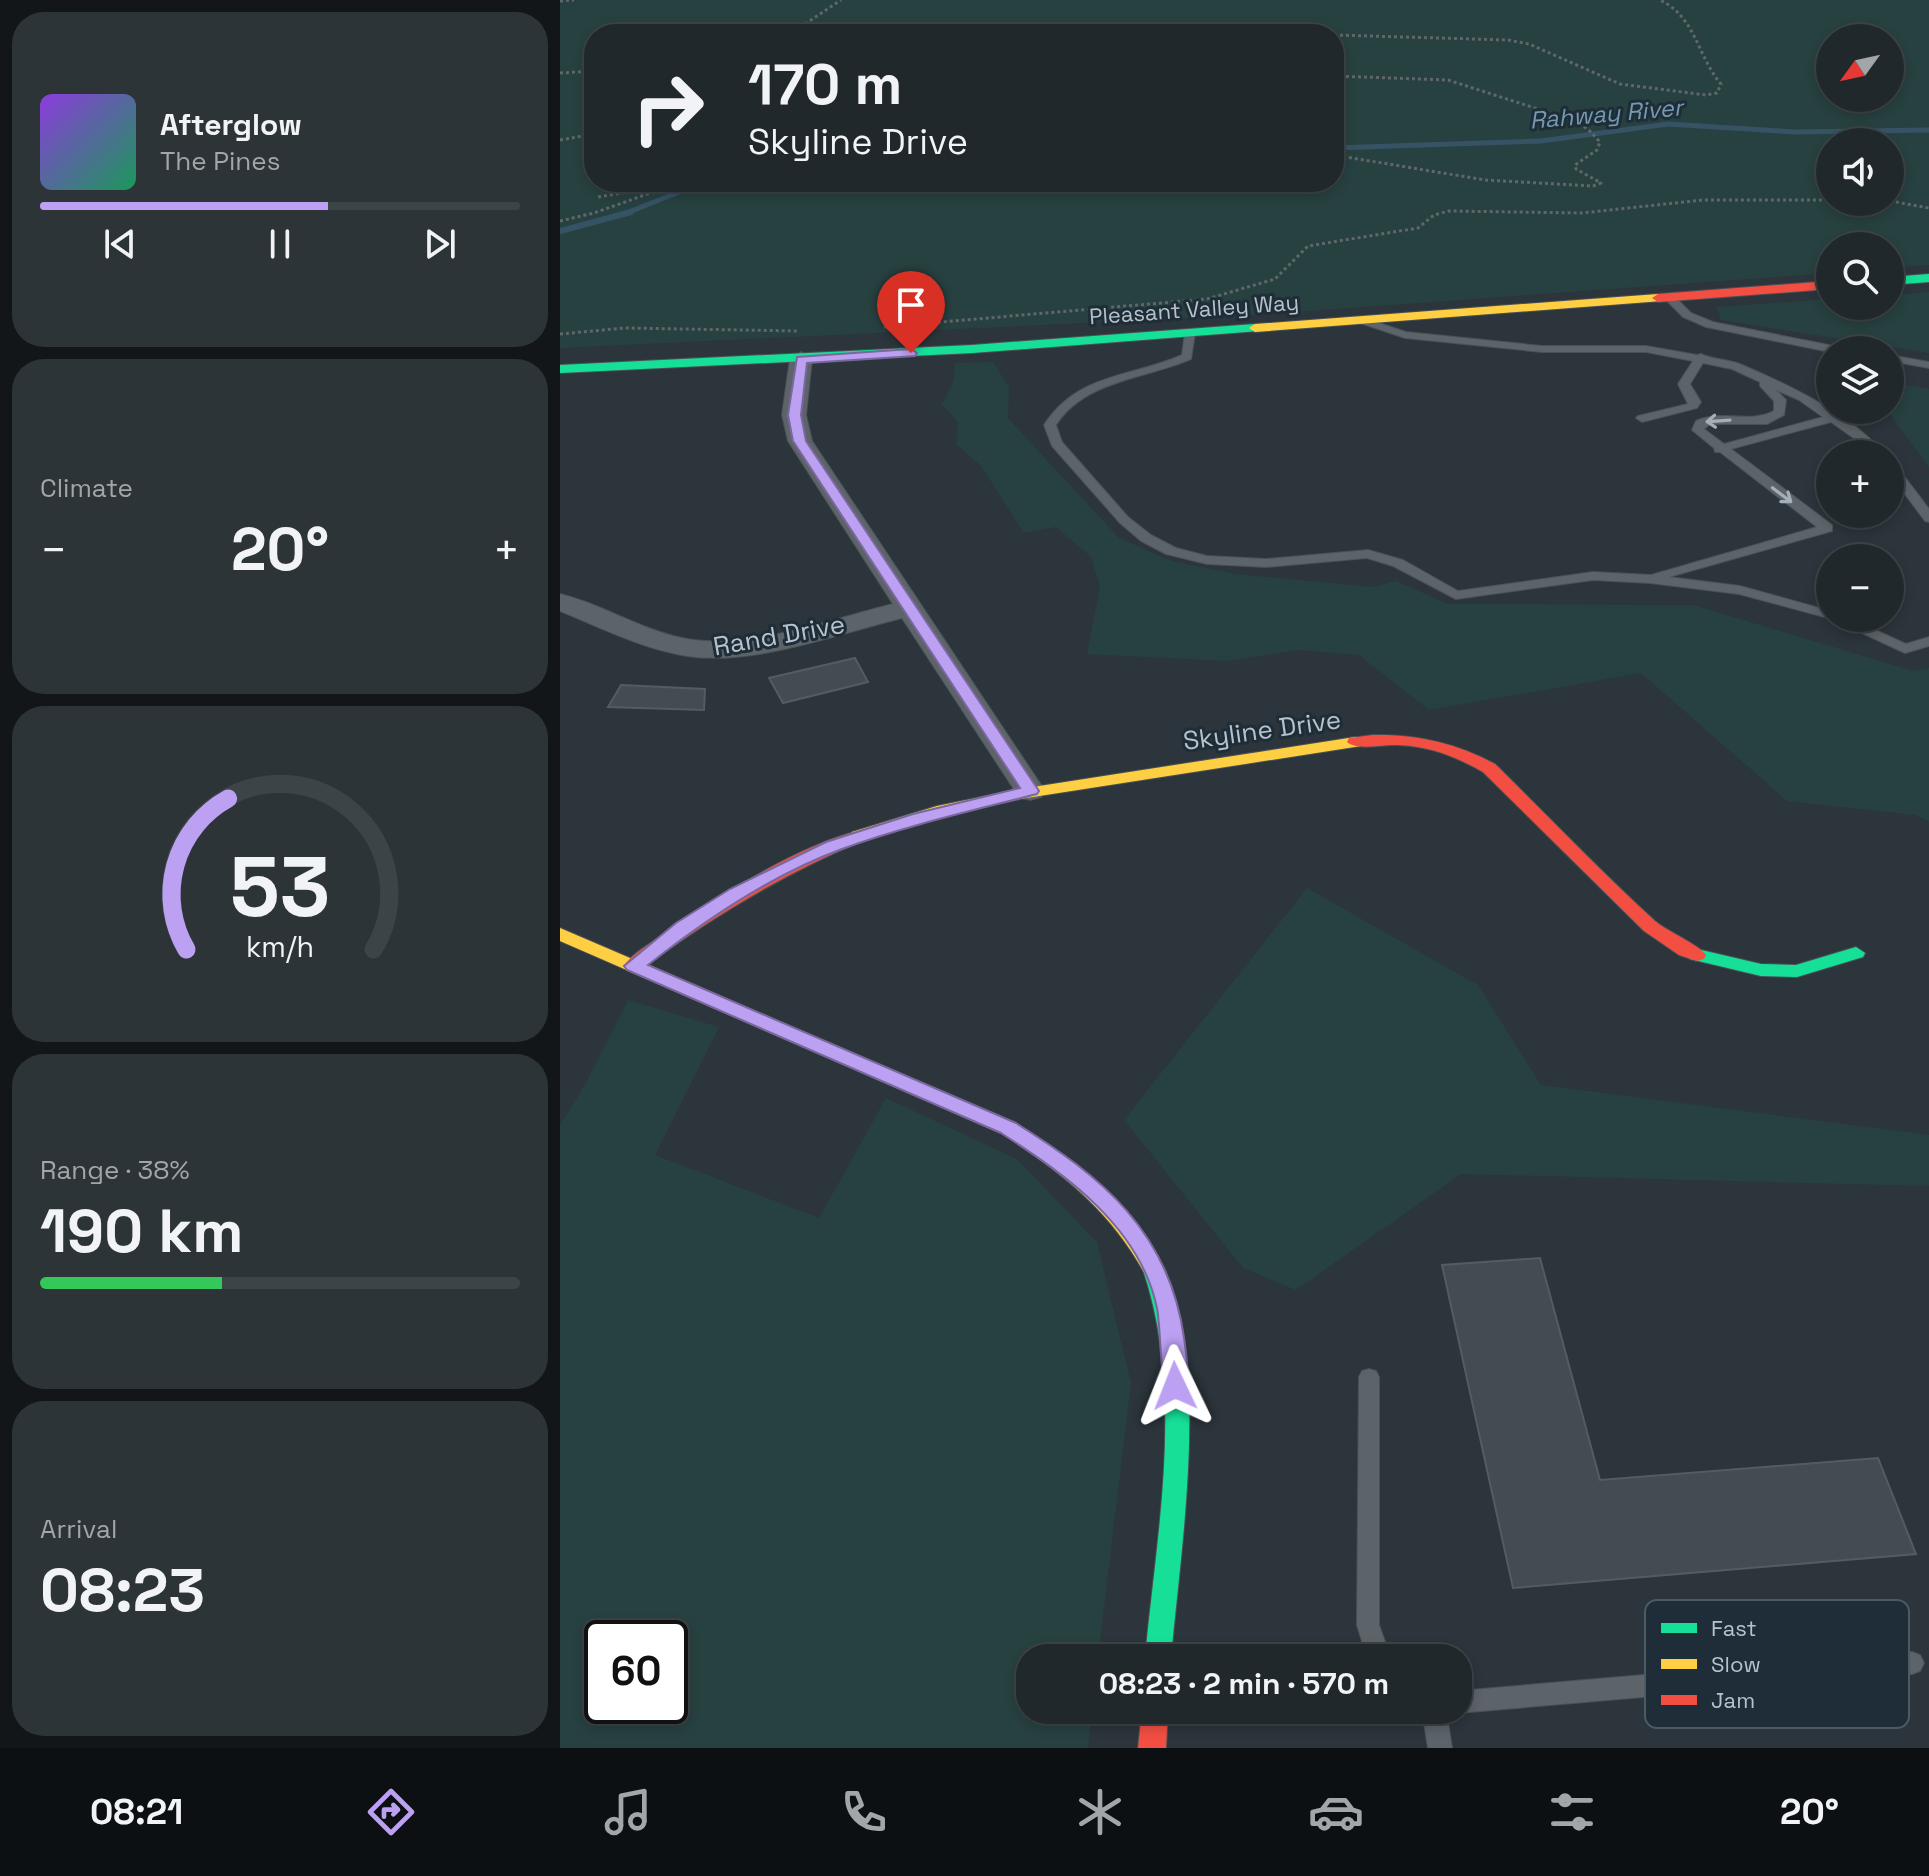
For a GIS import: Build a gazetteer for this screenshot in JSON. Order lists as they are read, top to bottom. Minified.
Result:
{"streets":{"main road":["Pleasant Valley Way","Skyline Drive"],"street":["Rand Drive"]},"water":["Rahway River"],"legend":["Fast","Slow","Jam"],"north":"bottom left","page":{"map_buttons":["+","−"],"turn":["170 m","Skyline Drive"],"song":["Afterglow","The Pines"],"tile":["Climate",["Range · 38%","190 km"],["Arrival","08:23"]],"heat":["−","20°","+"],"limit":"60","trip":"08:23 · 2 min · 570 m","tabs":["08:21","20°"],"gauge":["53","km/h"]}}
